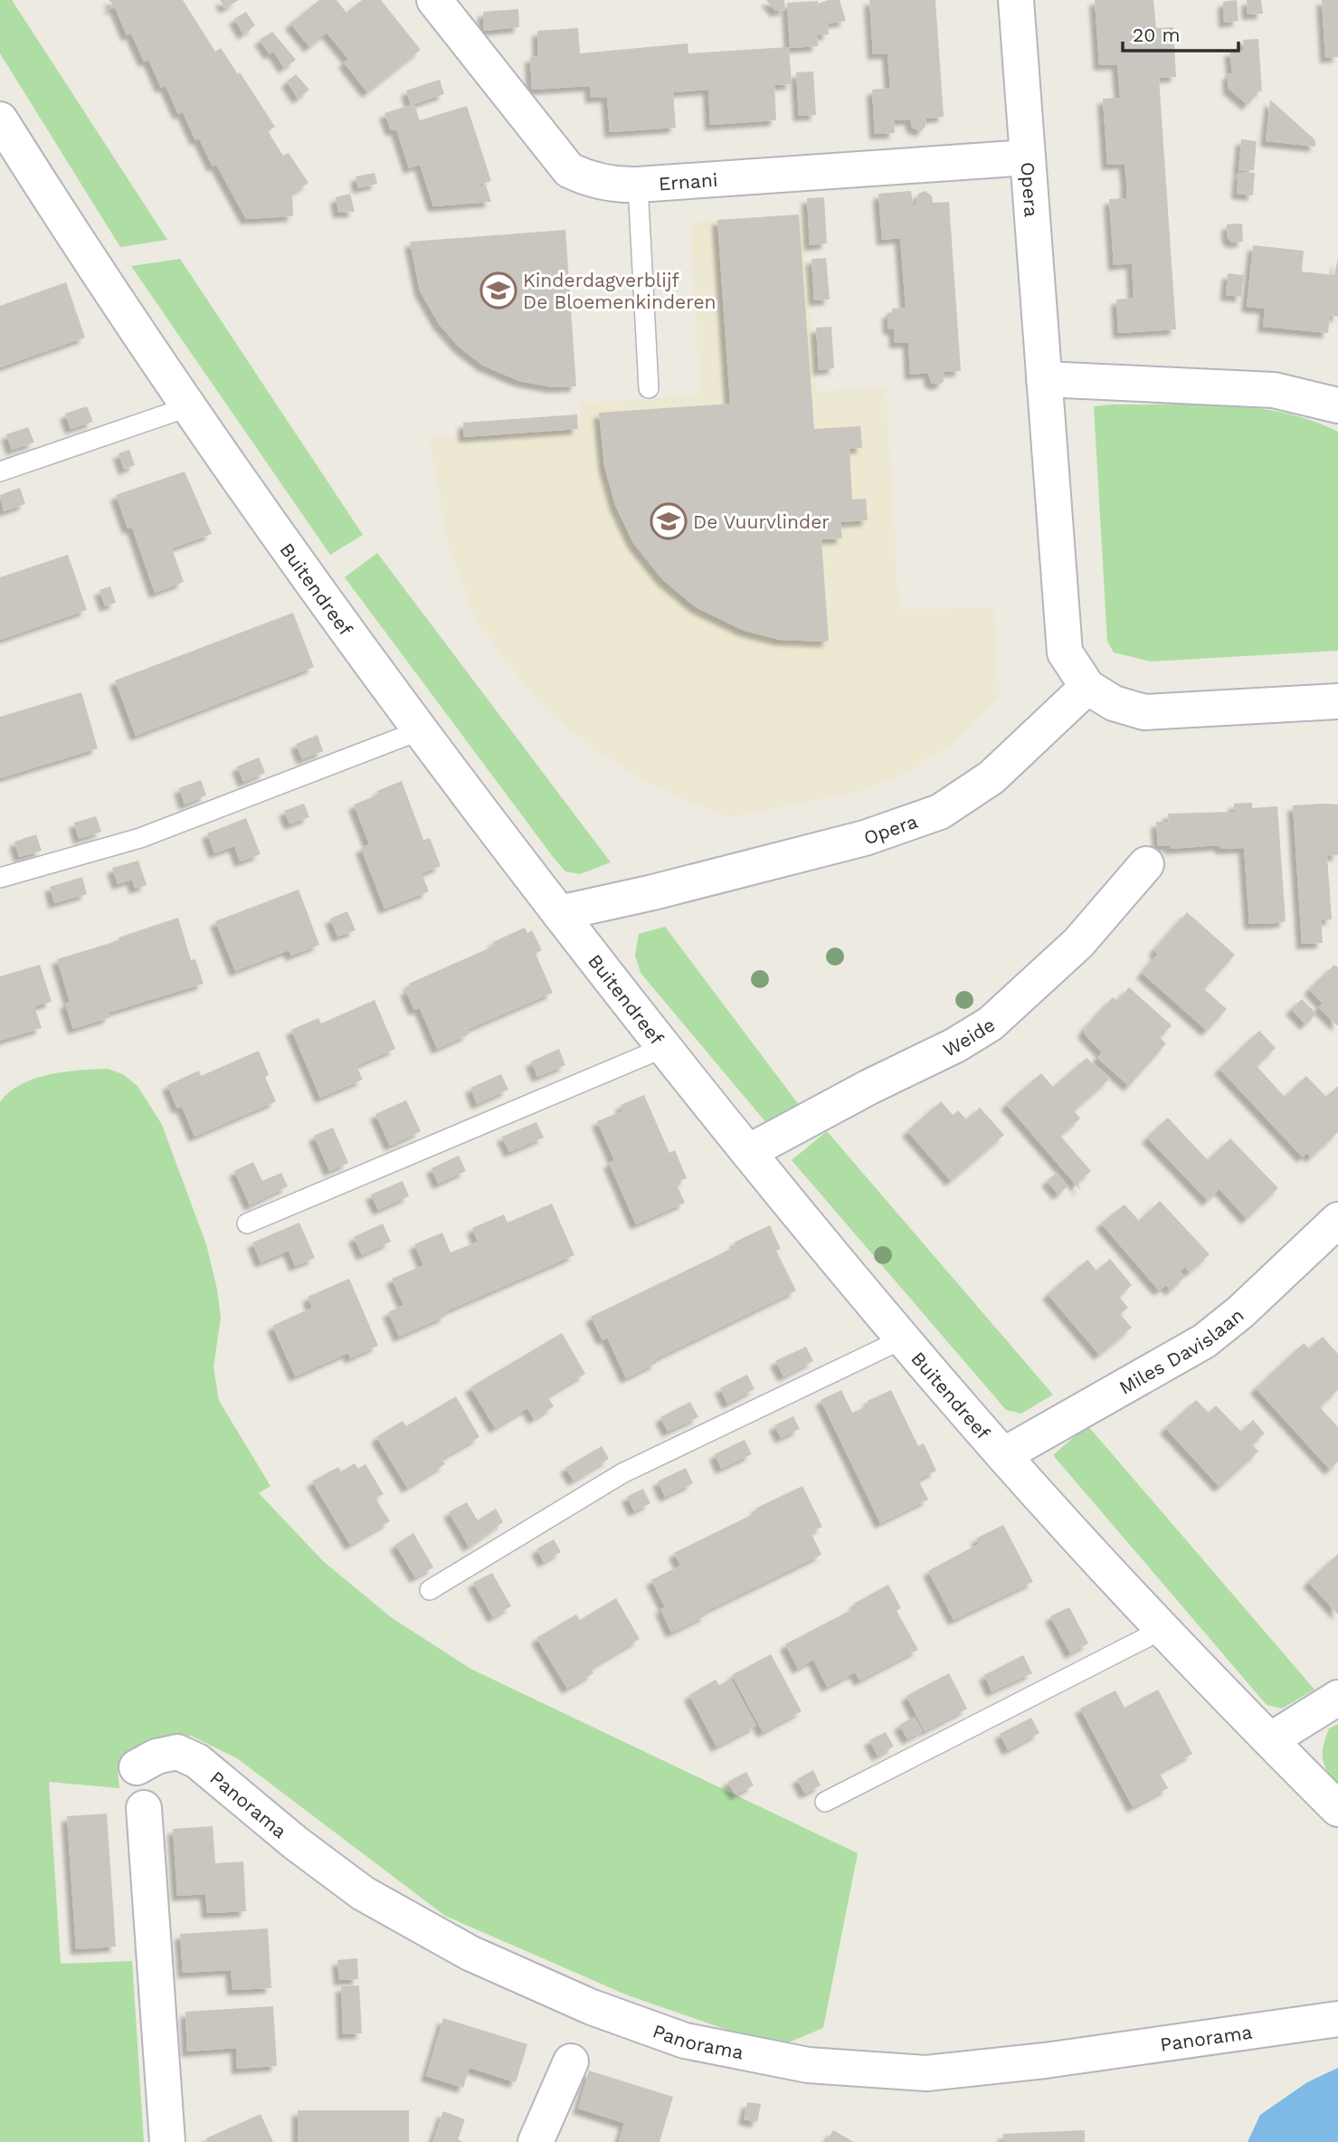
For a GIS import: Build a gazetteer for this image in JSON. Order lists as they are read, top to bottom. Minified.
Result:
{"streets":{"street":["Ernani","Opera","Buitendreef","Weide","Miles Davislaan","Panorama"]},"crossings":[["Ernani","Opera"],["Opera","Buitendreef"],["Buitendreef","Weide"],["Buitendreef","Miles Davislaan"]],"places":{"school or university":["Kinderdagverblijf De Bloemenkinderen","De Vuurvlinder"]},"scale_bar":"20 m"}
